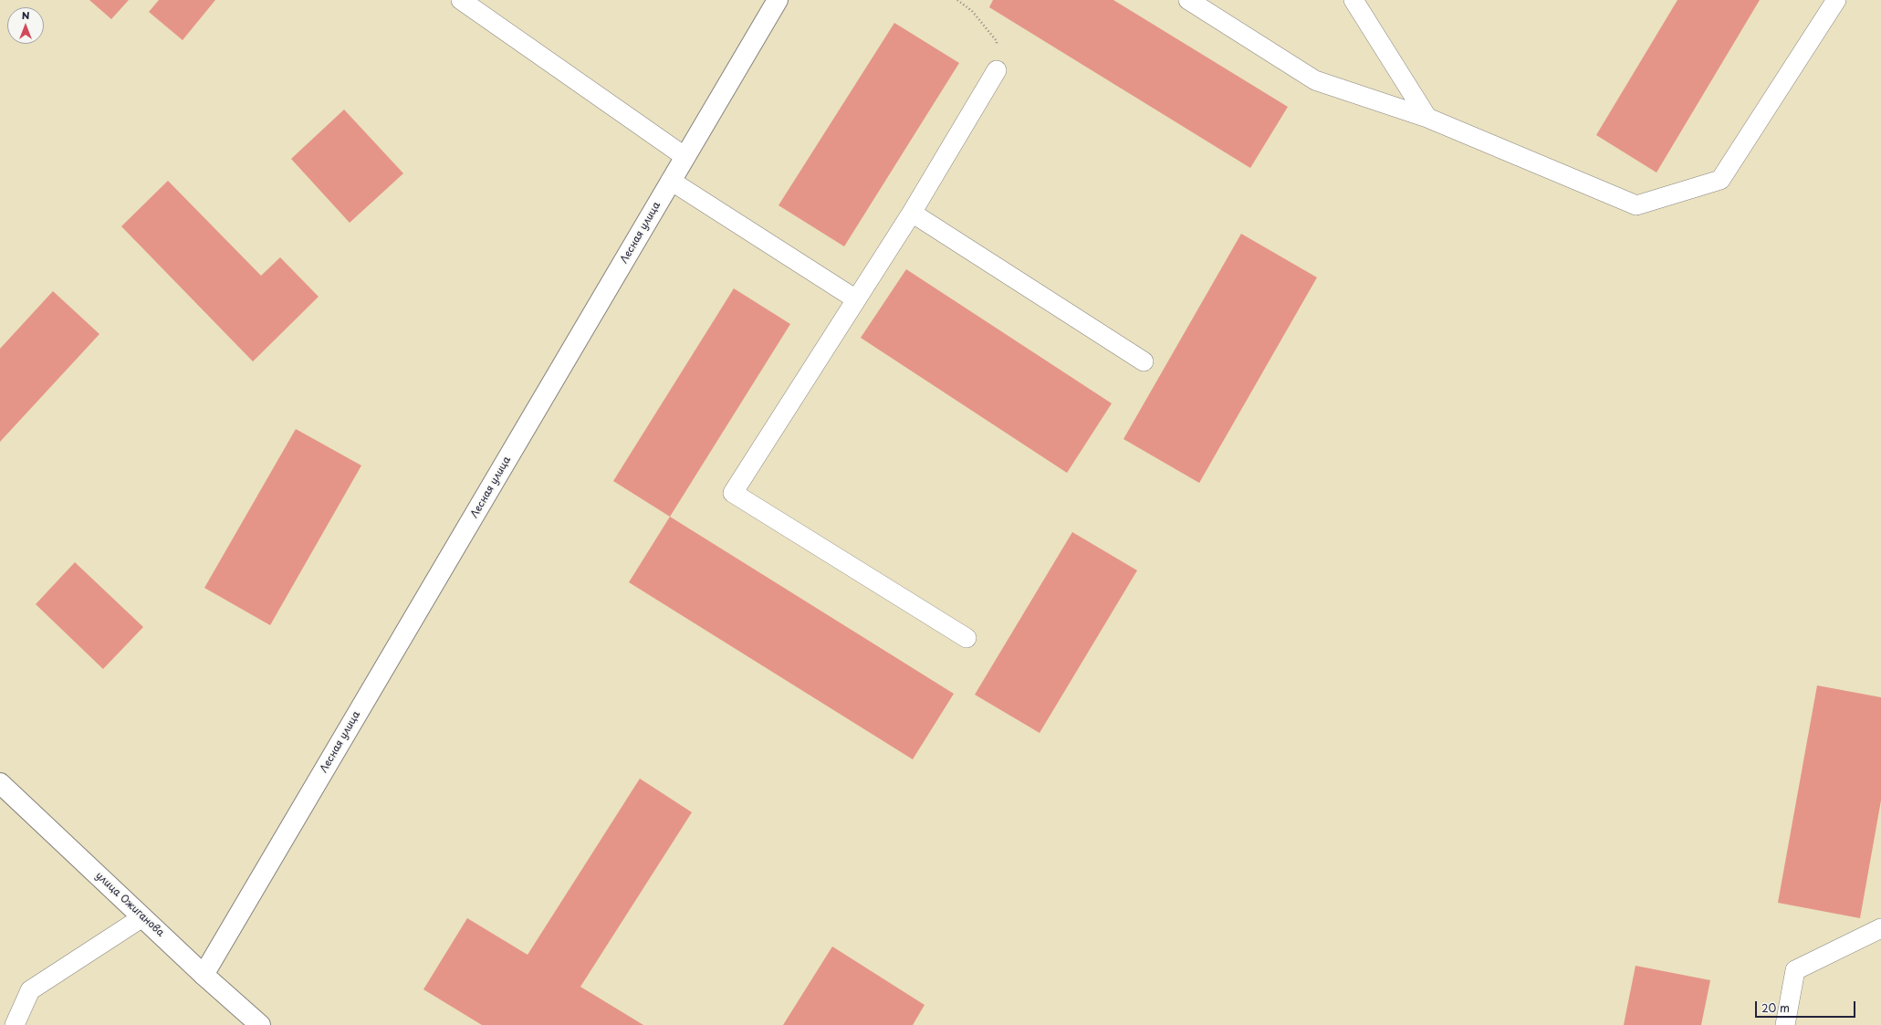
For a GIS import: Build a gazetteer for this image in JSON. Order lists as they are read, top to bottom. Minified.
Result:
{"streets":{"street":["Лесная улица","улица Ожиганова"]},"crossings":[["Лесная улица","улица Ожиганова"]],"scale_bar":"20 m","north":"top"}
